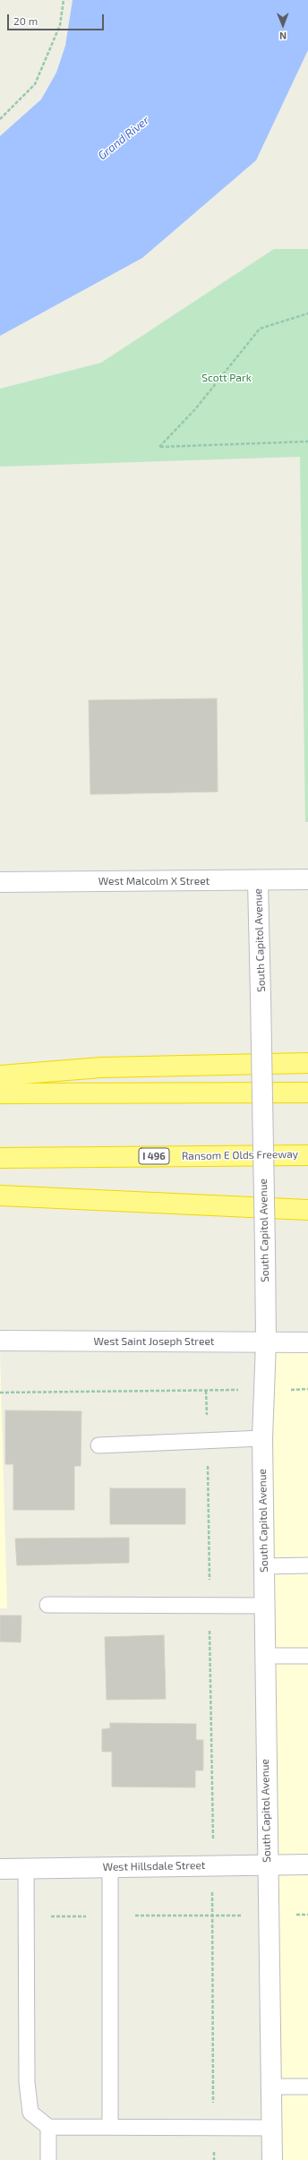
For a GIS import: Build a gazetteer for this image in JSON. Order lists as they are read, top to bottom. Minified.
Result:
{"streets":{"highway":["Ransom E Olds Freeway","I 496"],"street":["West Malcolm X Street","South Capitol Avenue","West Saint Joseph Street","West Hillsdale Street"]},"crossings":[["West Malcolm X Street","South Capitol Avenue"],["South Capitol Avenue","West Saint Joseph Street"],["South Capitol Avenue","West Hillsdale Street"]],"water":["Grand River"],"parks":["Scott Park"],"scale_bar":"20 m","north":"bottom"}
